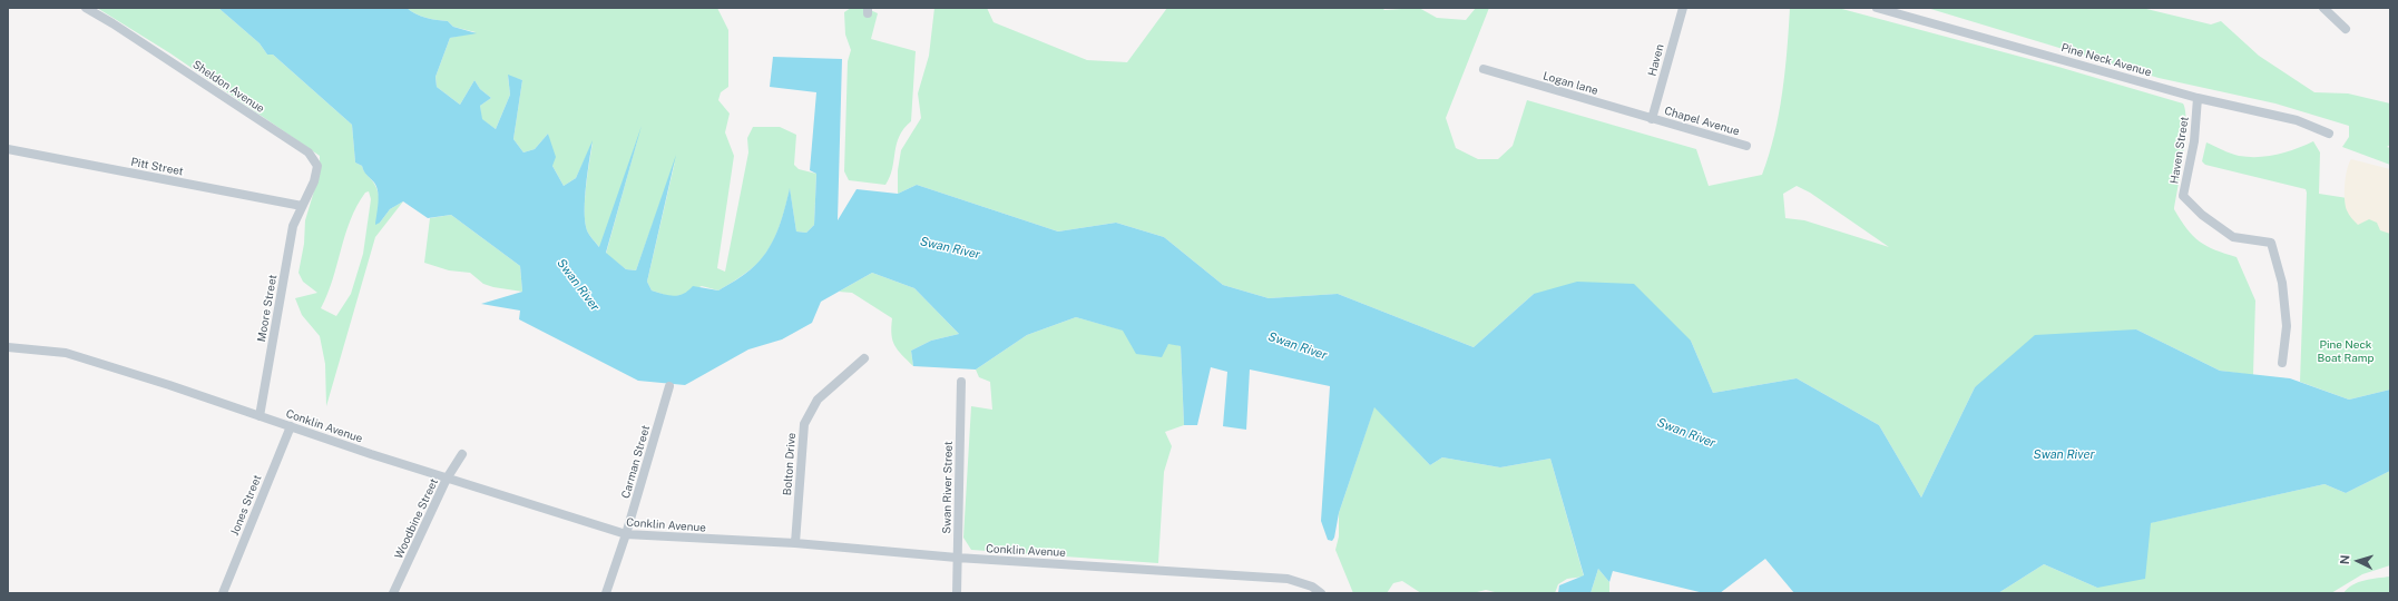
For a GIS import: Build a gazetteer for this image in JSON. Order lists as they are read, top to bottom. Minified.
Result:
{"streets":{"street":["Haven","Pine Neck Avenue","Logan lane","Sheldon Avenue","Chapel Avenue","Haven Street","Pitt Street","Moore Street","Conklin Avenue","Carman Street","Bolton Drive","Swan River Street","Jones Street","Woodbine Street"]},"crossings":[["Haven","Logan lane"],["Haven","Chapel Avenue"],["Pine Neck Avenue","Haven Street"],["Logan lane","Chapel Avenue"],["Sheldon Avenue","Pitt Street"],["Sheldon Avenue","Moore Street"],["Pitt Street","Moore Street"],["Moore Street","Conklin Avenue"],["Conklin Avenue","Carman Street"],["Conklin Avenue","Bolton Drive"],["Conklin Avenue","Swan River Street"],["Conklin Avenue","Jones Street"],["Conklin Avenue","Woodbine Street"]],"water":["Swan River"],"parks":["Pine Neck Boat Ramp"],"north":"left"}
